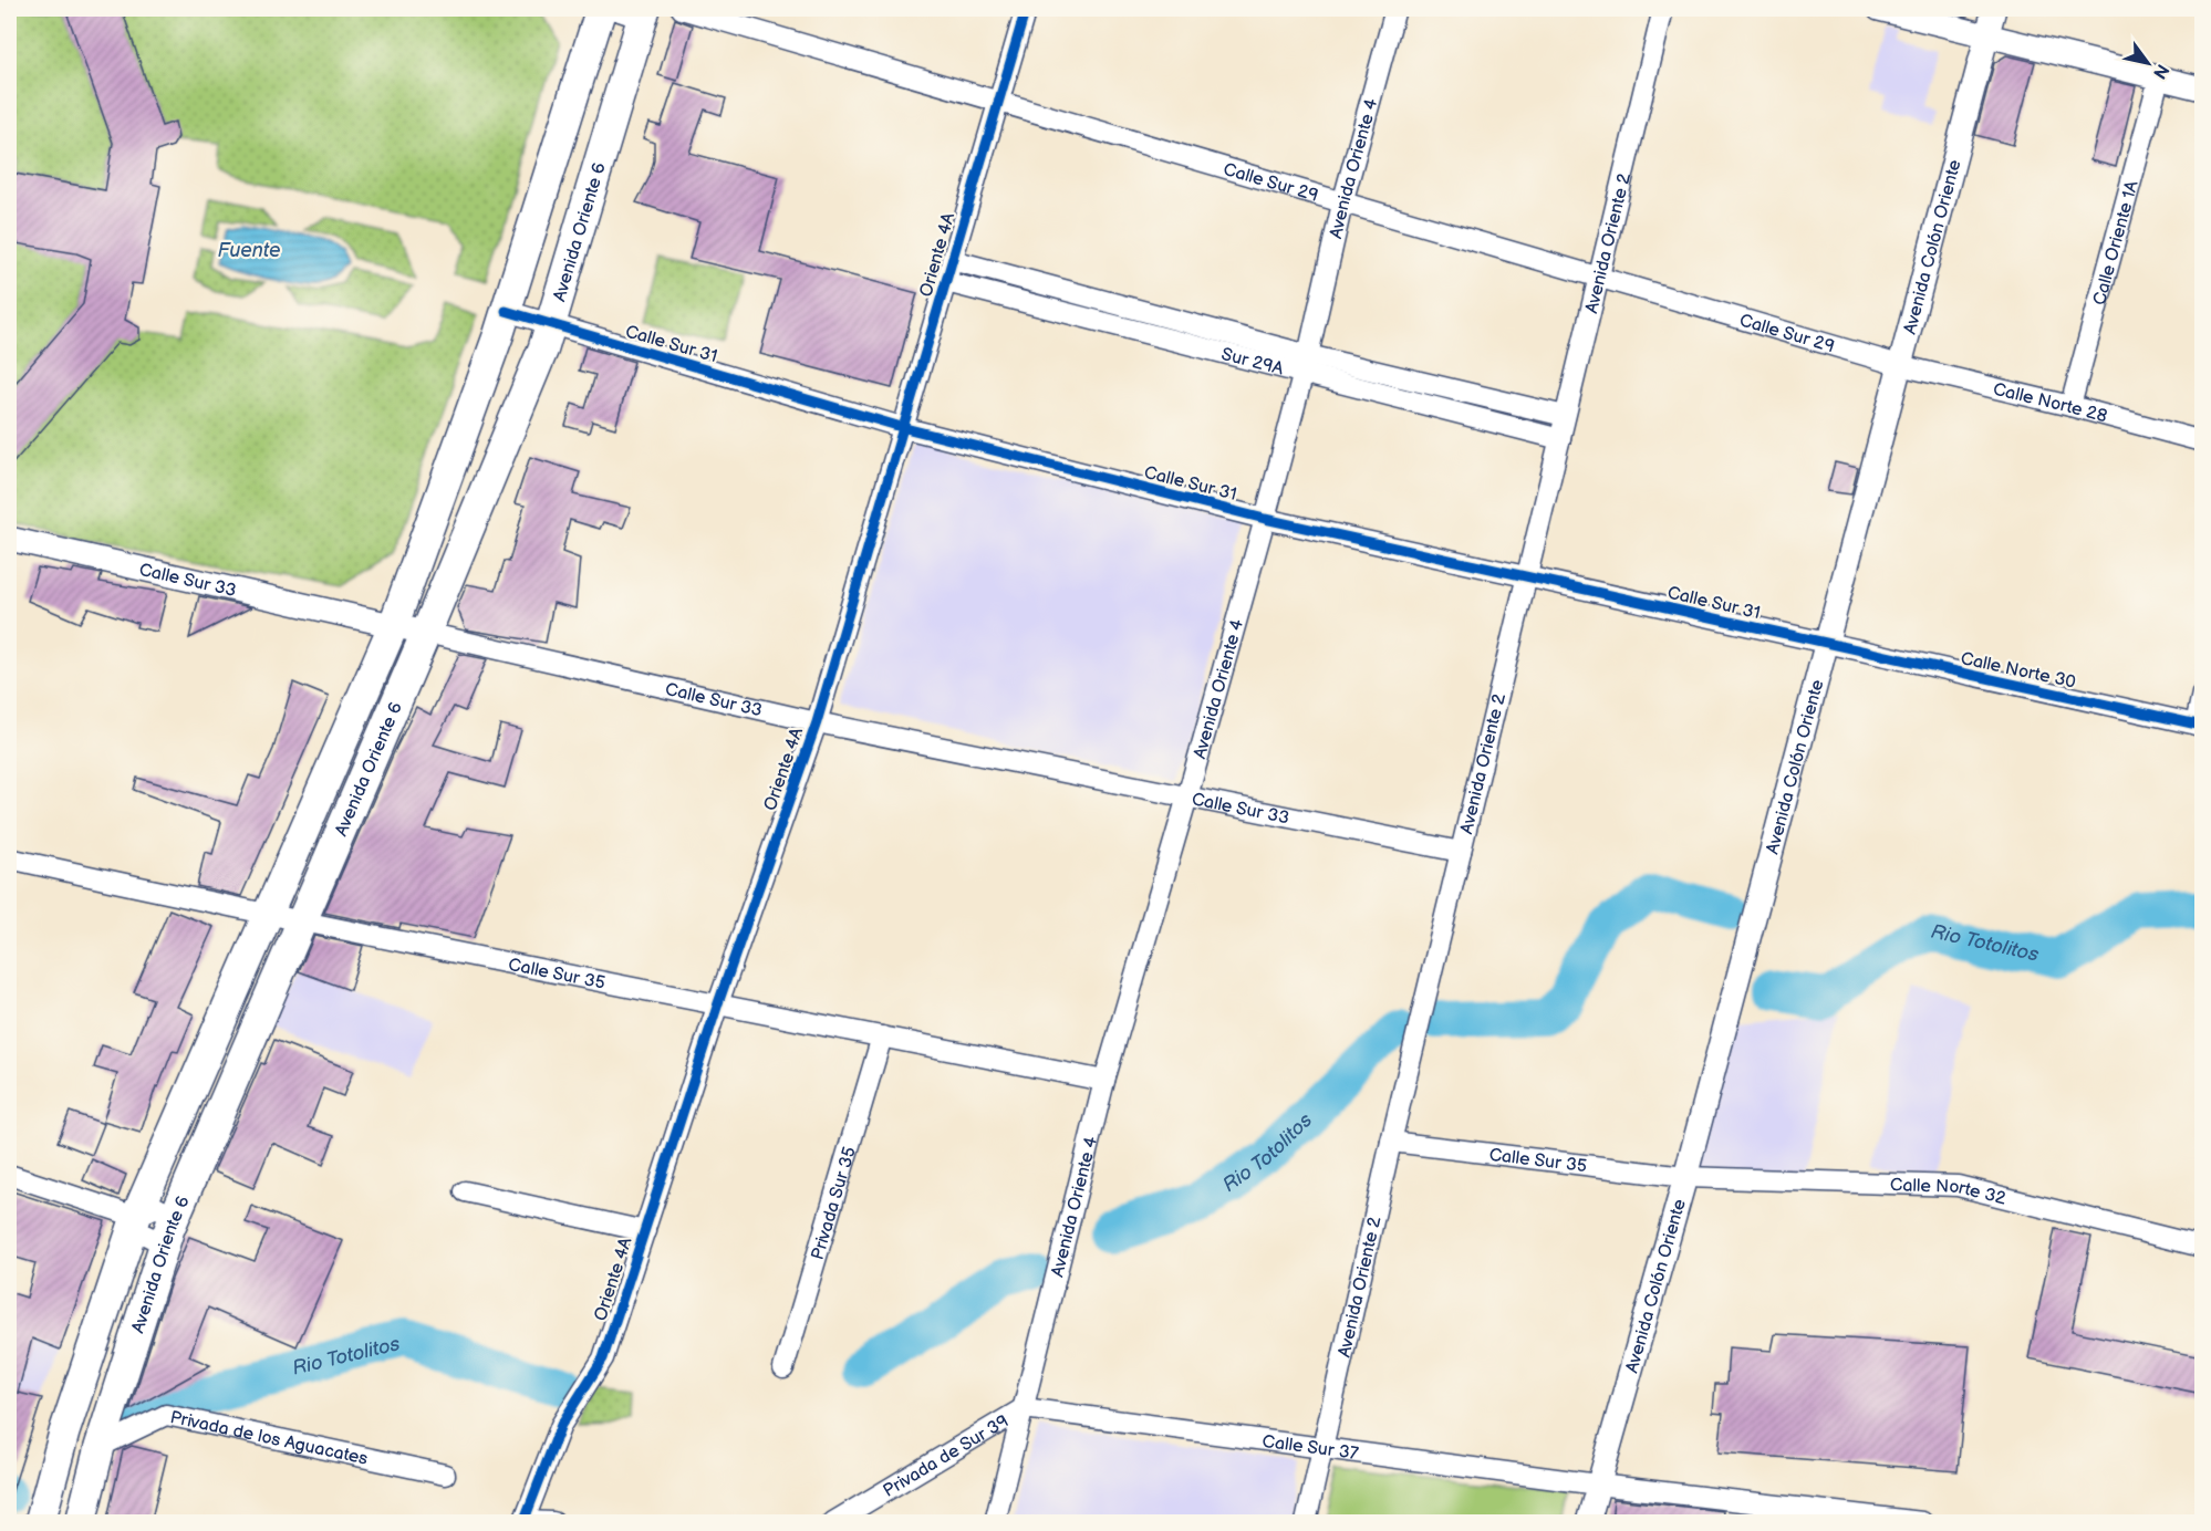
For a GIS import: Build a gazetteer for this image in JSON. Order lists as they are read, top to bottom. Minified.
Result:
{"streets":{"main road":["Avenida Oriente 6"],"street":["Avenida Oriente 4","Calle Sur 29","Avenida Oriente 2","Calle Oriente 1A","Avenida Colón Oriente","Oriente 4A","Calle Sur 31","Sur 29A","Calle Norte 28","Calle Sur 33","Calle Norte 30","Calle Sur 35","Calle Norte 32","Privada Sur 35","Privada de los Aguacates","Calle Sur 37","Privada de Sur 39"]},"crossings":[["Avenida Oriente 4","Calle Sur 29"],["Avenida Oriente 4","Calle Sur 31"],["Avenida Oriente 4","Sur 29A"],["Avenida Oriente 4","Calle Sur 33"],["Avenida Oriente 4","Calle Sur 35"],["Avenida Oriente 4","Calle Sur 37"],["Avenida Oriente 4","Privada de Sur 39"],["Calle Sur 29","Avenida Oriente 2"],["Calle Sur 29","Avenida Colón Oriente"],["Calle Sur 29","Oriente 4A"],["Calle Sur 29","Calle Norte 28"],["Avenida Oriente 6","Calle Sur 31"],["Avenida Oriente 6","Calle Sur 33"],["Avenida Oriente 6","Calle Sur 35"],["Avenida Oriente 6","Privada de los Aguacates"],["Avenida Oriente 2","Calle Sur 31"],["Avenida Oriente 2","Sur 29A"],["Avenida Oriente 2","Calle Sur 33"],["Avenida Oriente 2","Calle Sur 35"],["Avenida Oriente 2","Calle Sur 37"],["Calle Oriente 1A","Calle Norte 28"],["Avenida Colón Oriente","Calle Sur 31"],["Avenida Colón Oriente","Calle Norte 28"],["Avenida Colón Oriente","Calle Norte 30"],["Avenida Colón Oriente","Calle Sur 35"],["Avenida Colón Oriente","Calle Norte 32"],["Avenida Colón Oriente","Calle Sur 37"],["Oriente 4A","Calle Sur 31"],["Oriente 4A","Sur 29A"],["Oriente 4A","Calle Sur 33"],["Oriente 4A","Calle Sur 35"],["Calle Sur 31","Calle Norte 30"],["Calle Sur 35","Calle Norte 32"],["Calle Sur 35","Privada Sur 35"],["Calle Sur 37","Privada de Sur 39"]],"water":["Fuente","Rio Totolitos"],"north":"bottom right"}
